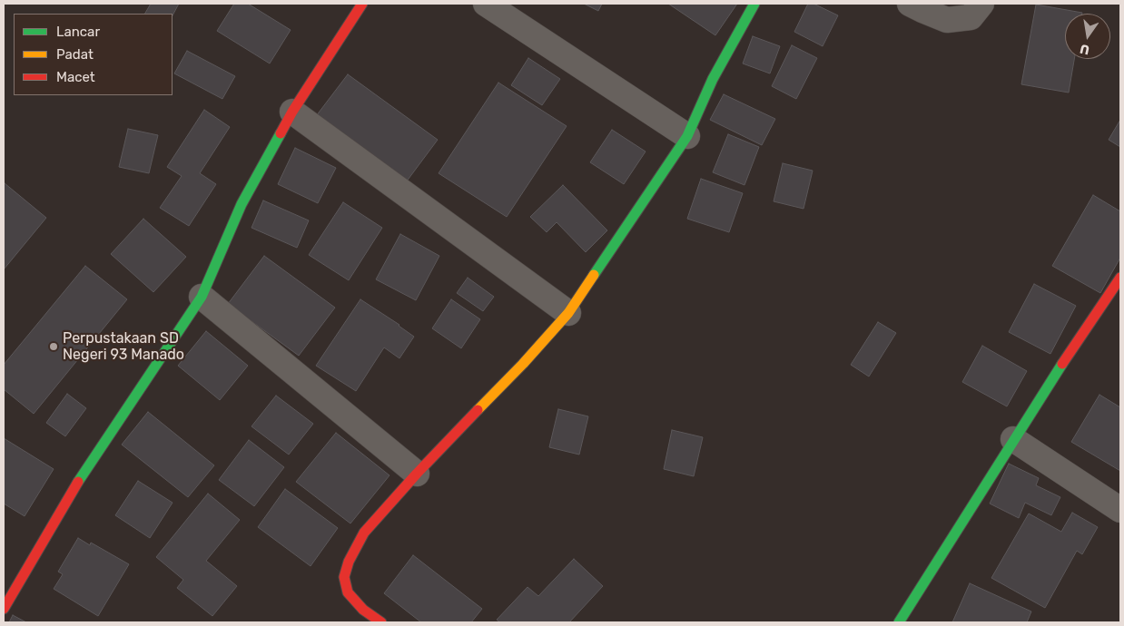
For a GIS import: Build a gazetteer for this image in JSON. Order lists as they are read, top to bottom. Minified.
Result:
{"places":["Perpustakaan SD Negeri 93 Manado"],"legend":["Lancar","Padat","Macet"],"north":"bottom"}
